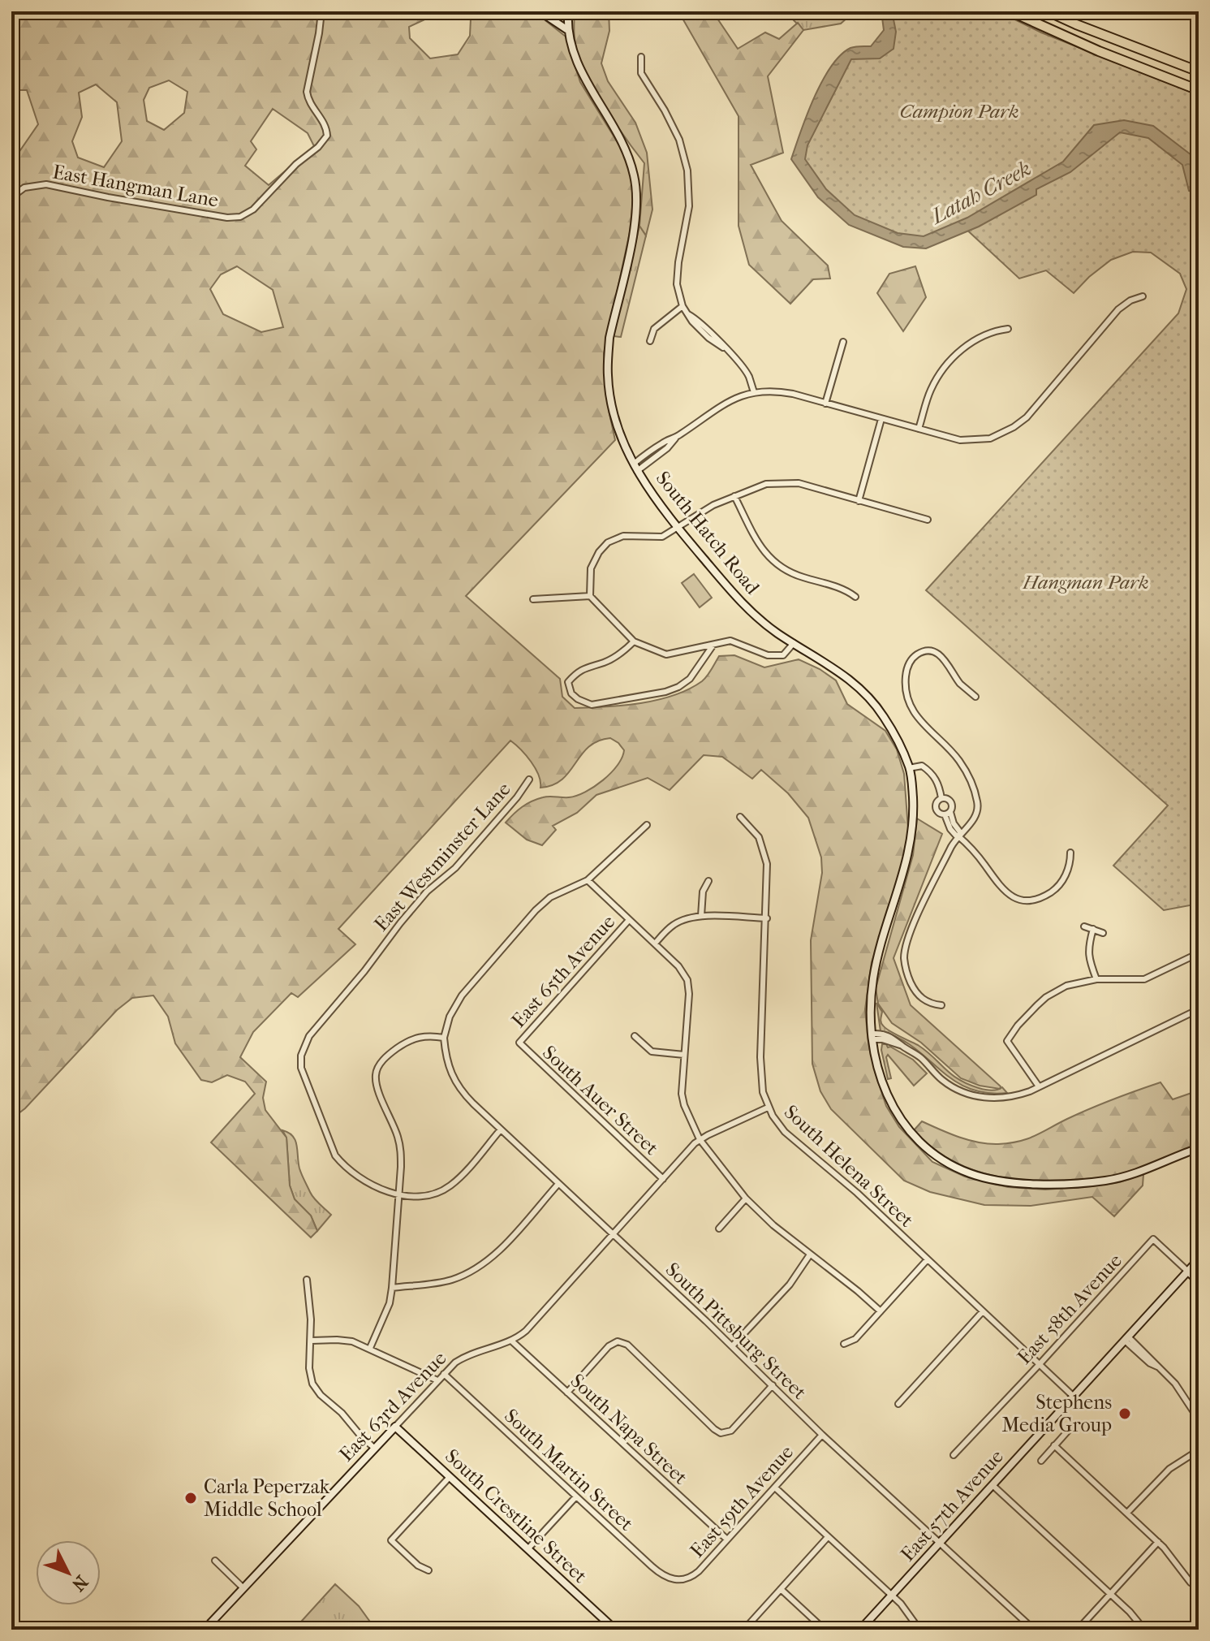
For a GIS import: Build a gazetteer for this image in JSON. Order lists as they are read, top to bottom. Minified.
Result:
{"streets":{"main road":["South Hatch Road","East 63rd Avenue","East 57th Avenue","South Crestline Street"],"street":["East Hangman Lane","East Westminster Lane","East 65th Avenue","South Auer Street","South Helena Street","East 58th Avenue","South Pittsburg Street","South Napa Street","South Martin Street","East 59th Avenue"]},"crossings":[["East 65th Avenue","South Auer Street"],["South Auer Street","East 63rd Avenue"],["South Helena Street","East 58th Avenue"],["South Helena Street","East 63rd Avenue"],["South Helena Street","East 57th Avenue"],["East 58th Avenue","East 57th Avenue"],["South Pittsburg Street","East 63rd Avenue"],["South Pittsburg Street","East 59th Avenue"],["South Pittsburg Street","East 57th Avenue"],["East 63rd Avenue","South Napa Street"],["East 63rd Avenue","South Martin Street"],["East 63rd Avenue","South Crestline Street"],["South Napa Street","East 59th Avenue"],["South Martin Street","East 59th Avenue"]],"water":["Latah Creek"],"parks":["Campion Park","Hangman Park"],"places":["Stephens Media Group","Carla Peperzak Middle School"],"north":"bottom right"}
